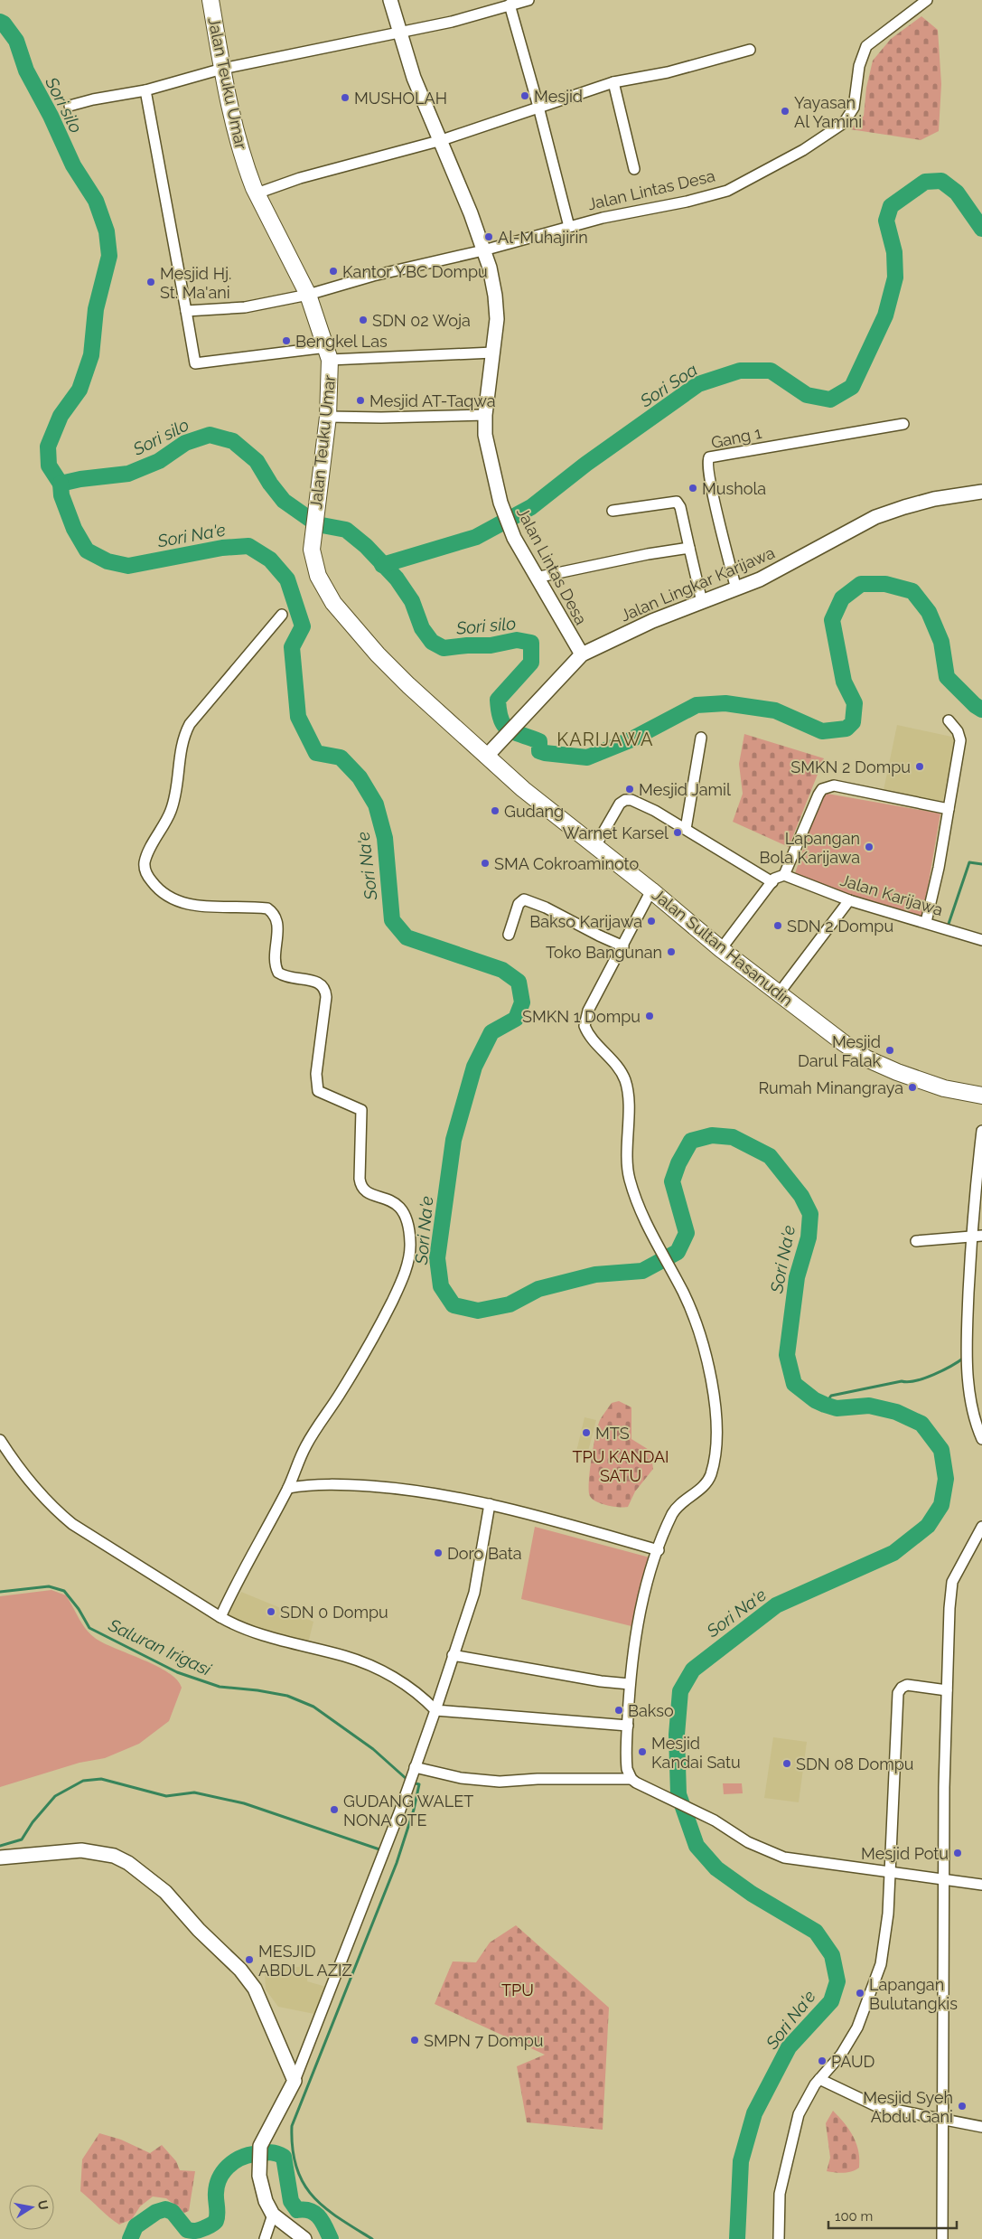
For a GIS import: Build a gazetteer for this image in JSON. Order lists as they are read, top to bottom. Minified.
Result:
{"streets":{"highway":["Jalan Teuku Umar","Jalan Sultan Hasanudin"],"main road":["Jalan Lintas Desa","Jalan Lingkar Karijawa"],"street":["Gang 1","Jalan Karijawa"]},"crossings":[["Jalan Teuku Umar","Jalan Lingkar Karijawa"],["Jalan Teuku Umar","Jalan Sultan Hasanudin"],["Jalan Lintas Desa","Jalan Lingkar Karijawa"],["Gang 1","Jalan Lingkar Karijawa"],["Jalan Lingkar Karijawa","Jalan Sultan Hasanudin"]],"districts":["KARIJAWA"],"water":["Sori silo","Sori Soa","Sori Na'e","Saluran Irigasi"],"parks":["TPU KANDAI SATU","TPU"],"places":["Mesjid","MUSHOLAH","Yayasan Al Yamini","Al-Muhajirin","Kantor YBC Dompu","Mesjid Hj. St. Ma'ani","SDN 02 Woja","Bengkel Las","Mesjid AT-Taqwa","Mushola","SMKN 2 Dompu","Mesjid Jamil","Gudang","Warnet Karsel","Lapangan Bola Karijawa","SMA Cokroaminoto","Bakso Karijawa","SDN 2 Dompu","Toko Bangunan","SMKN 1 Dompu","Mesjid Darul Falak","Rumah Minangraya","MTS","Doro Bata","SDN 0 Dompu","Bakso","Mesjid Kandai Satu","SDN 08 Dompu","GUDANG WALET NONA OTE","Mesjid Potu","MESJID ABDUL AZIZ","Lapangan Bulutangkis","SMPN 7 Dompu","PAUD","Mesjid Syeh Abdul Gani"],"scale_bar":"100 m","north":"right"}
